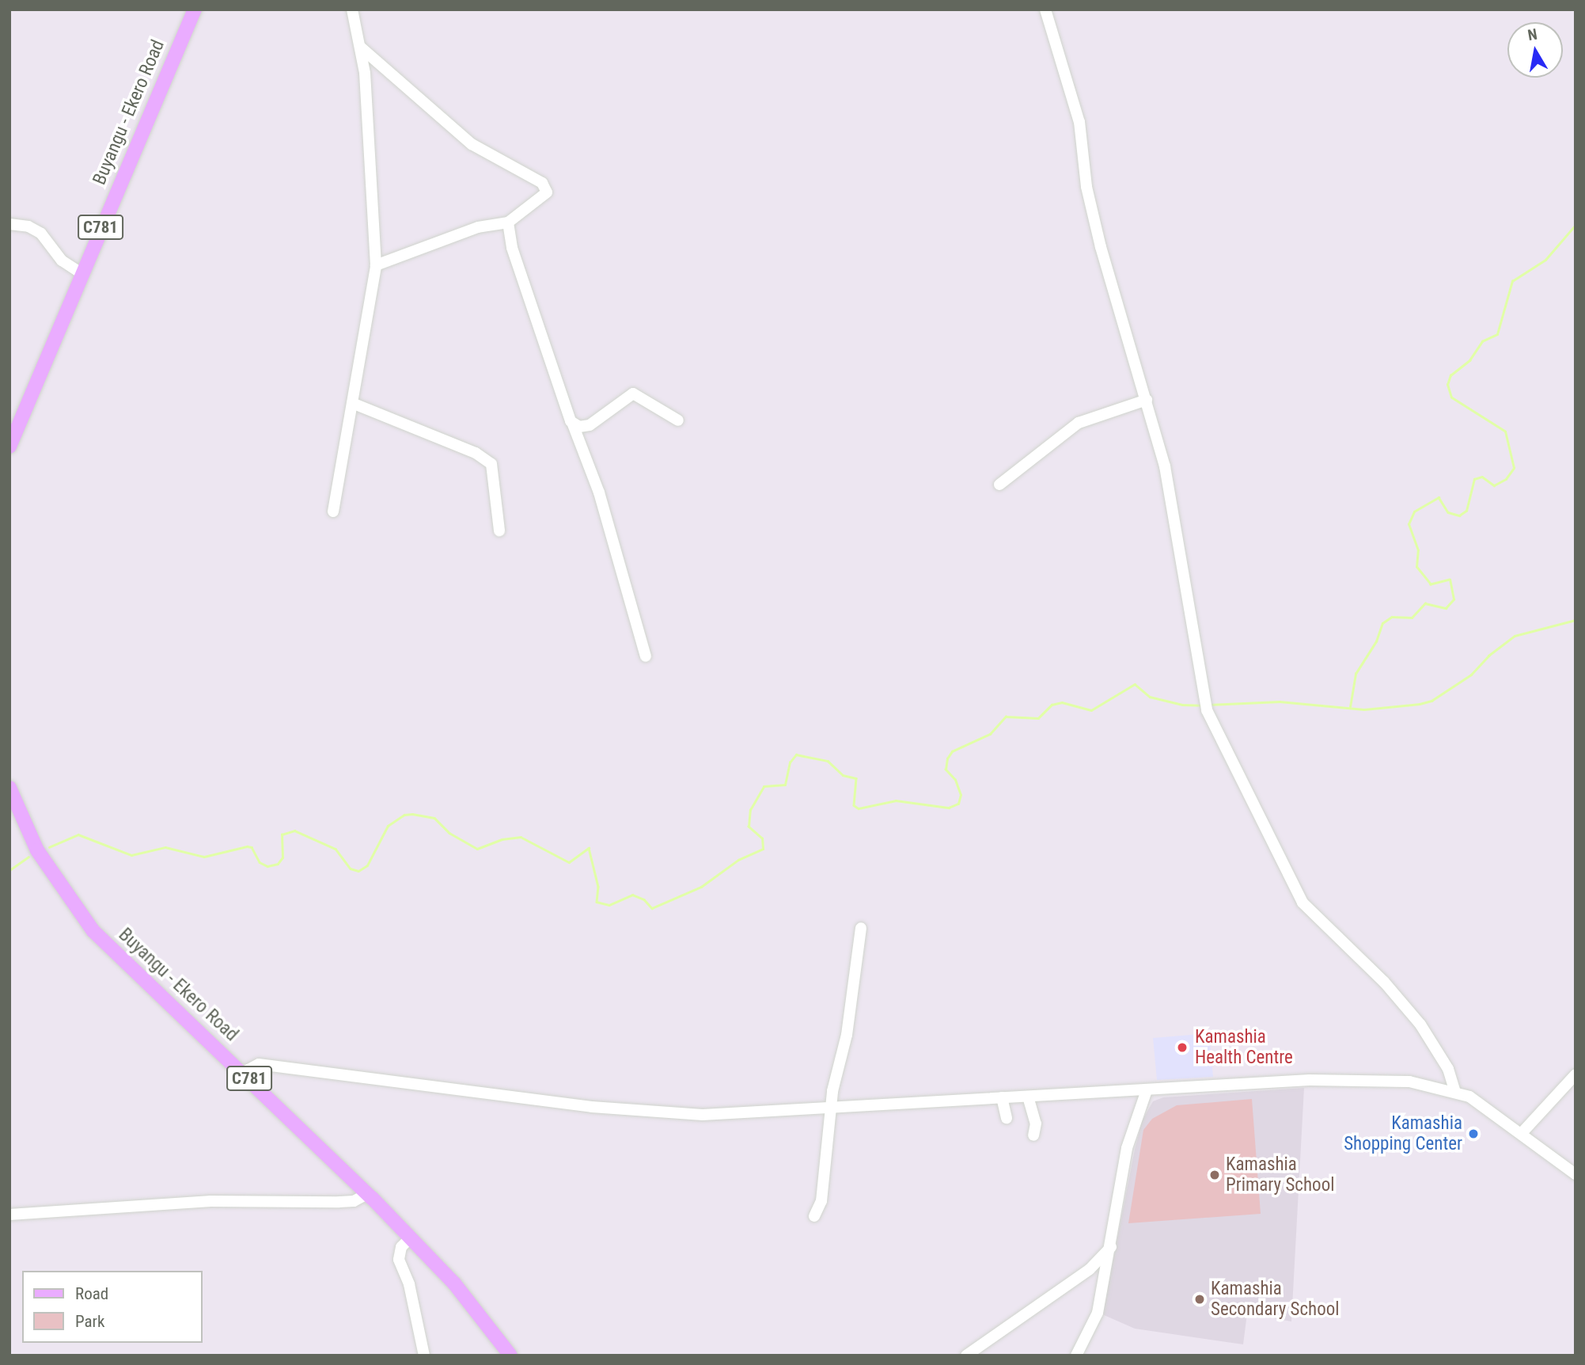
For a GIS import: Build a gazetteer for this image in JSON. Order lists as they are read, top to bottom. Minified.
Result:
{"streets":{"main road":["Buyangu - Ekero Road","C781"]},"places":["Kamashia Health Centre","Kamashia Shopping Center","Kamashia Primary School","Kamashia Secondary School"],"legend":["Road","Park"],"north":"top"}
